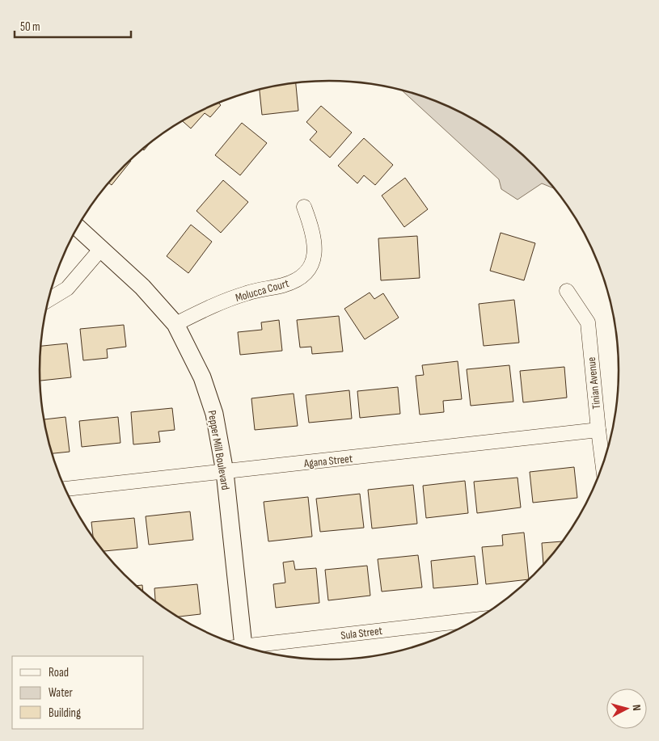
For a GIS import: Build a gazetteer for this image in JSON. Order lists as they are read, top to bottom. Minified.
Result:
{"streets":{"street":["Molucca Court","Tinian Avenue","Pepper Mill Boulevard","Agana Street","Sula Street"]},"crossings":[["Molucca Court","Pepper Mill Boulevard"],["Tinian Avenue","Agana Street"],["Pepper Mill Boulevard","Agana Street"]],"legend":["Road","Water","Building"],"scale_bar":"50 m","north":"right"}
